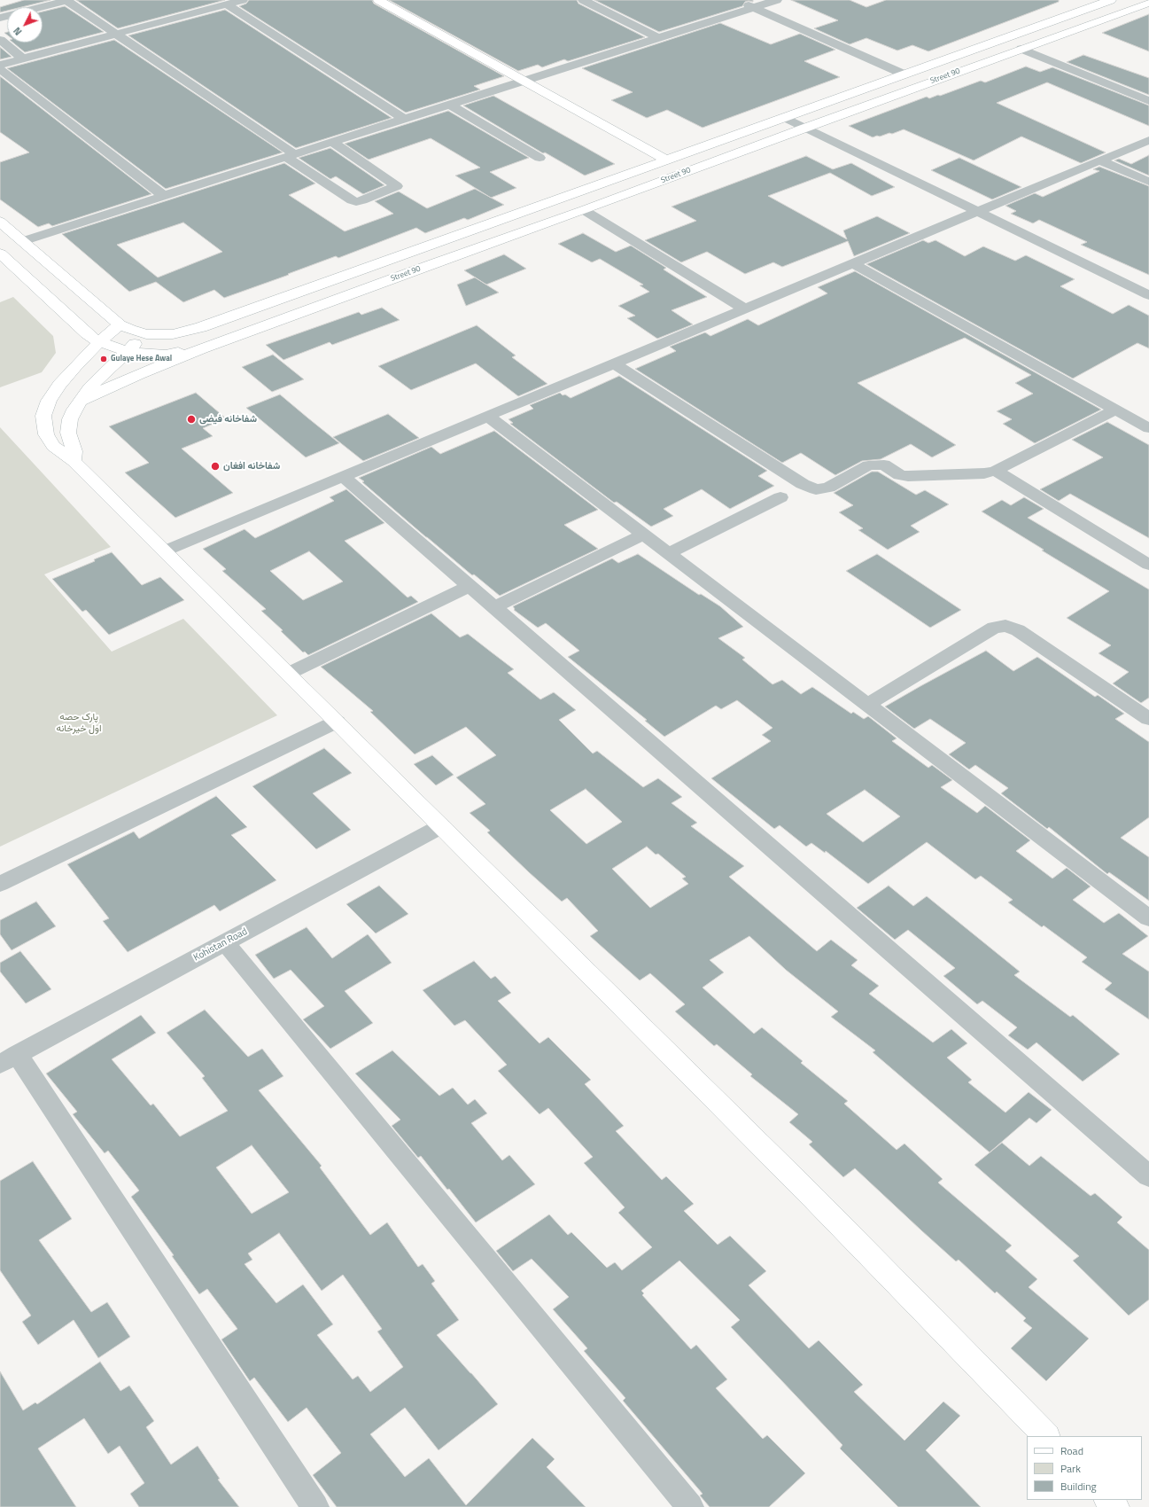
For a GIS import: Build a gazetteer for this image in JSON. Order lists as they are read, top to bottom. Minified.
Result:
{"streets":{"main road":["Street 90"],"street":["Kohistan Road"]},"parks":["پارک حصه اول خیرخانه"],"places":["Gulaye Hese Awal","شفاخانه فیضی","شفاخانه افغان"],"legend":["Road","Park","Building"],"north":"bottom left"}
